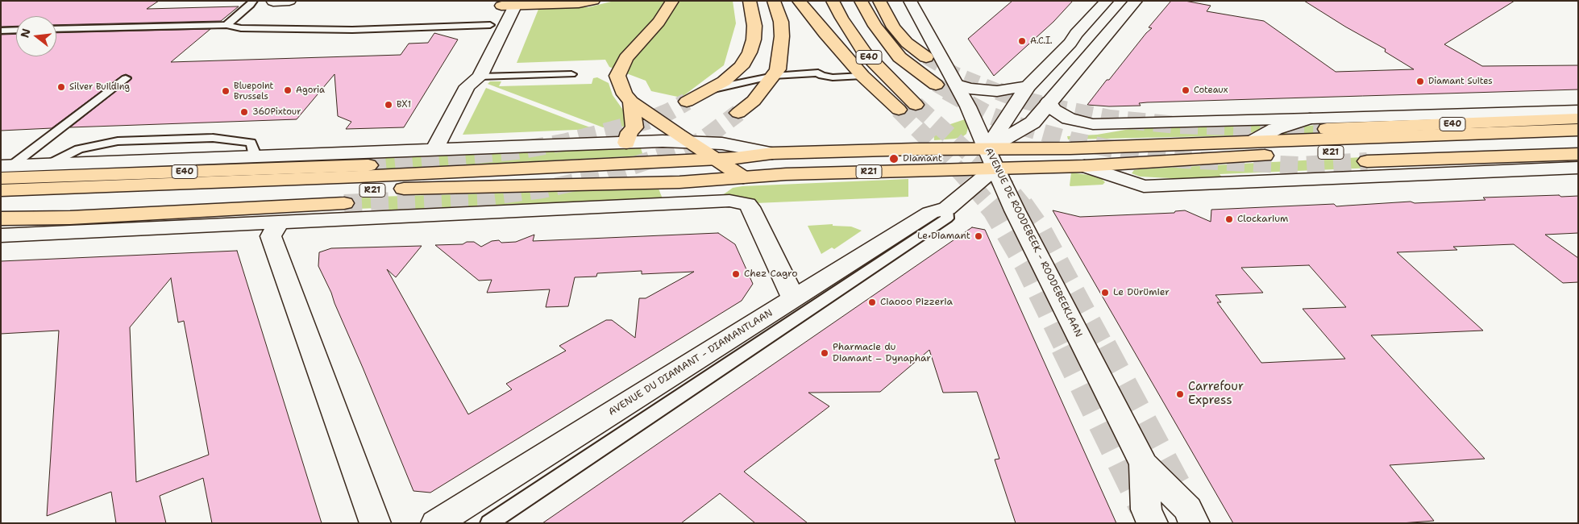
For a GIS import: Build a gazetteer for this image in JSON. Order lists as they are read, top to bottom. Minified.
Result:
{"streets":{"main road":["E40","R21"],"street":["AVENUE DE ROODEBEEK - ROODEBEEKLAAN","AVENUE DU DIAMANT - DIAMANTLAAN"]},"crossings":[["R21","AVENUE DE ROODEBEEK - ROODEBEEKLAAN"],["R21","AVENUE DU DIAMANT - DIAMANTLAAN"],["AVENUE DE ROODEBEEK - ROODEBEEKLAAN","AVENUE DU DIAMANT - DIAMANTLAAN"]],"places":["A.C.I.","Diamant Suites","Silver Building","Agoria","Coteaux","Bluepoint Brussels","BX1","360Pixtour","Diamant","Clockarium","Le Diamant","Chez Cagro","Le Dürümier","Ciaooo Pizzeria","Pharmacie du Diamant – Dynaphar","Carrefour Express"],"north":"left"}
